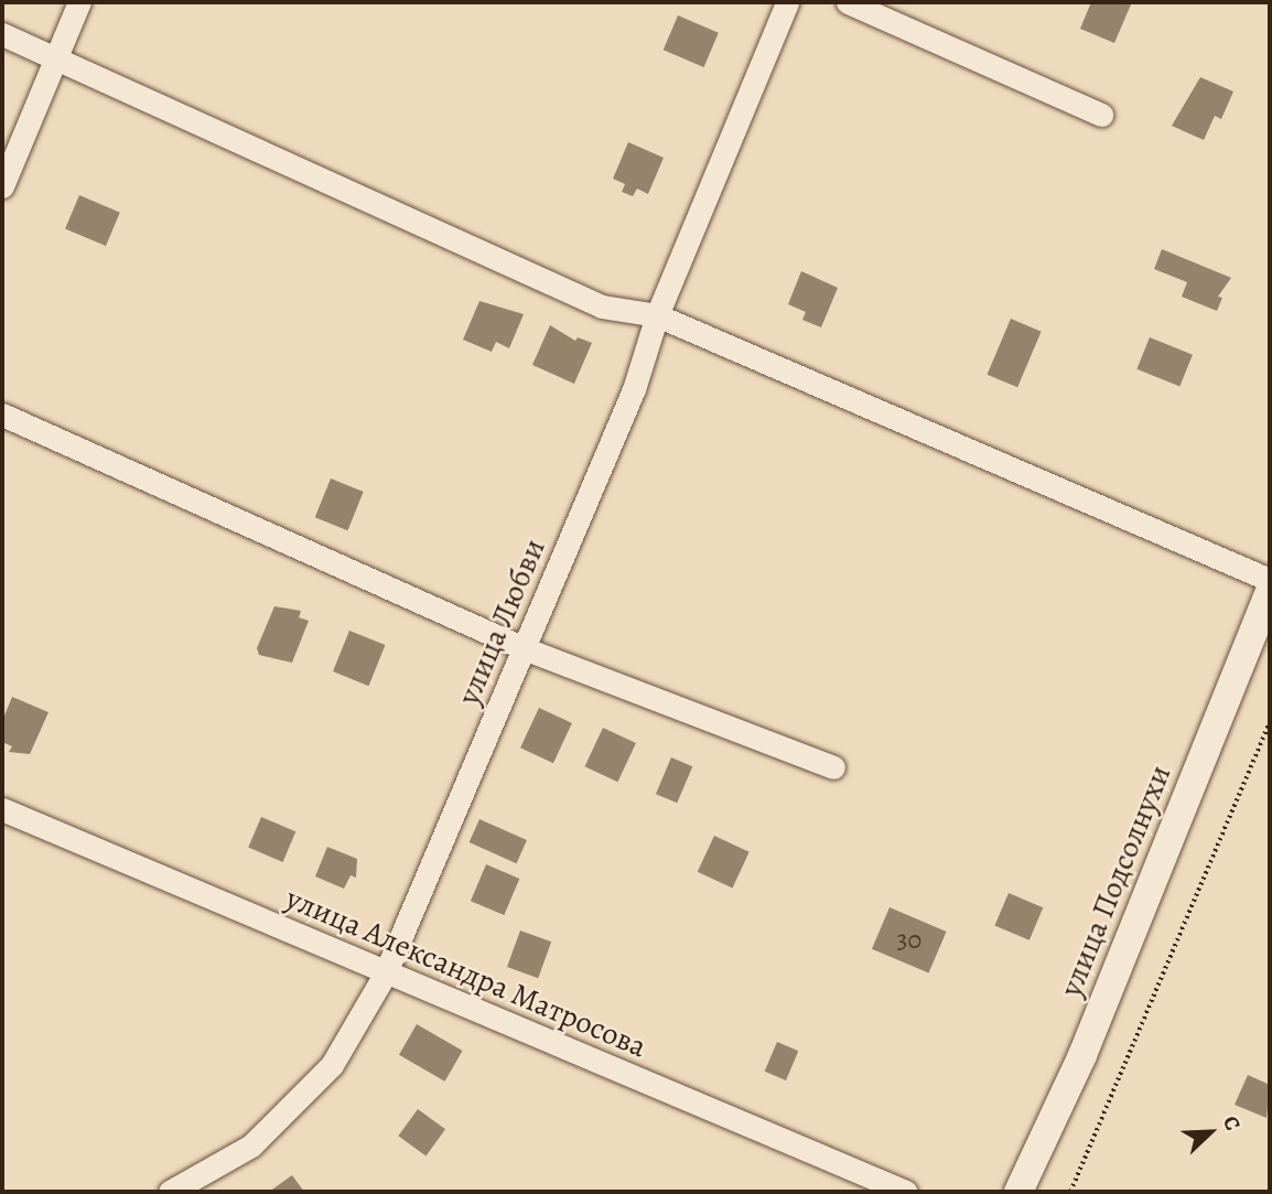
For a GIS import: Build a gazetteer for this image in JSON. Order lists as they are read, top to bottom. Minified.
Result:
{"streets":{"street":["улица Любви","улица Подсолнухи","улица Александра Матросова"]},"crossings":[["улица Любви","улица Александра Матросова"]],"house_numbers":["30"],"north":"top right"}
